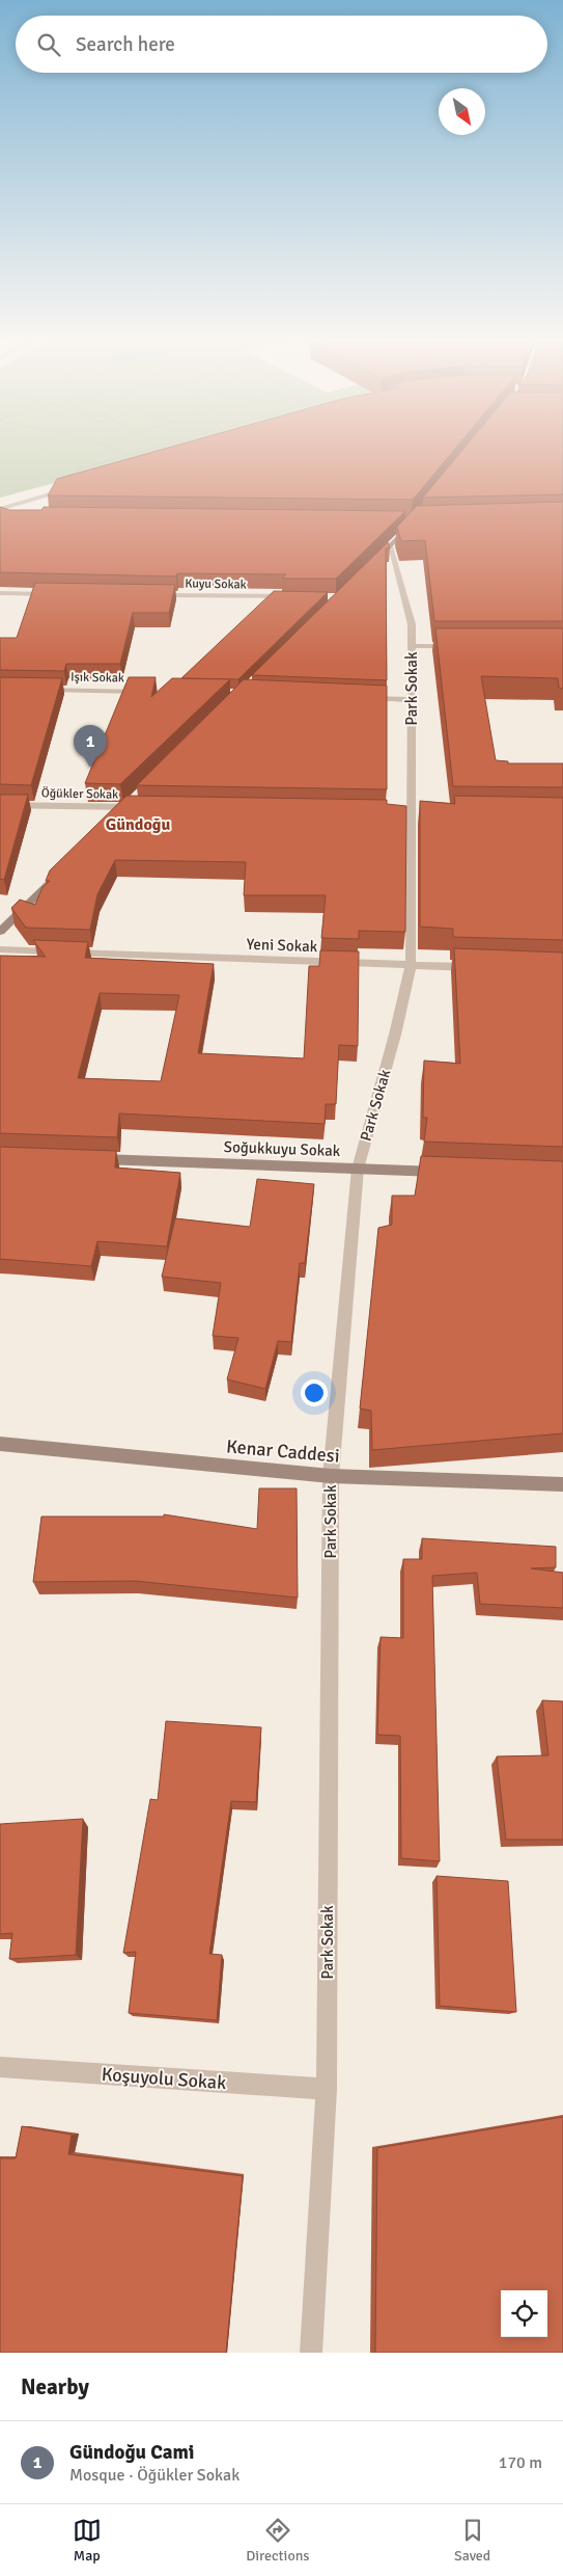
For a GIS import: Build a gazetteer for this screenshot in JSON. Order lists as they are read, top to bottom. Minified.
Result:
{"streets":{"street":["Kuyu Sokak","Işık Sokak","Park Sokak","Öğükler Sokak","Yeni Sokak","Soğukkuyu Sokak","Kenar Caddesi","Koşuyolu Sokak"]},"crossings":[["Park Sokak","Yeni Sokak"],["Park Sokak","Soğukkuyu Sokak"],["Park Sokak","Kenar Caddesi"],["Park Sokak","Koşuyolu Sokak"]],"districts":["Gündoğu"],"north":"bottom right","page":{"search":"Search here","pins":"1","heading":"Nearby","list":[{"mark":"1","name":"Gündoğu Cami","note":"Mosque · Öğükler Sokak","value":"170 m"}],"nav":["Map","Directions","Saved"]}}
